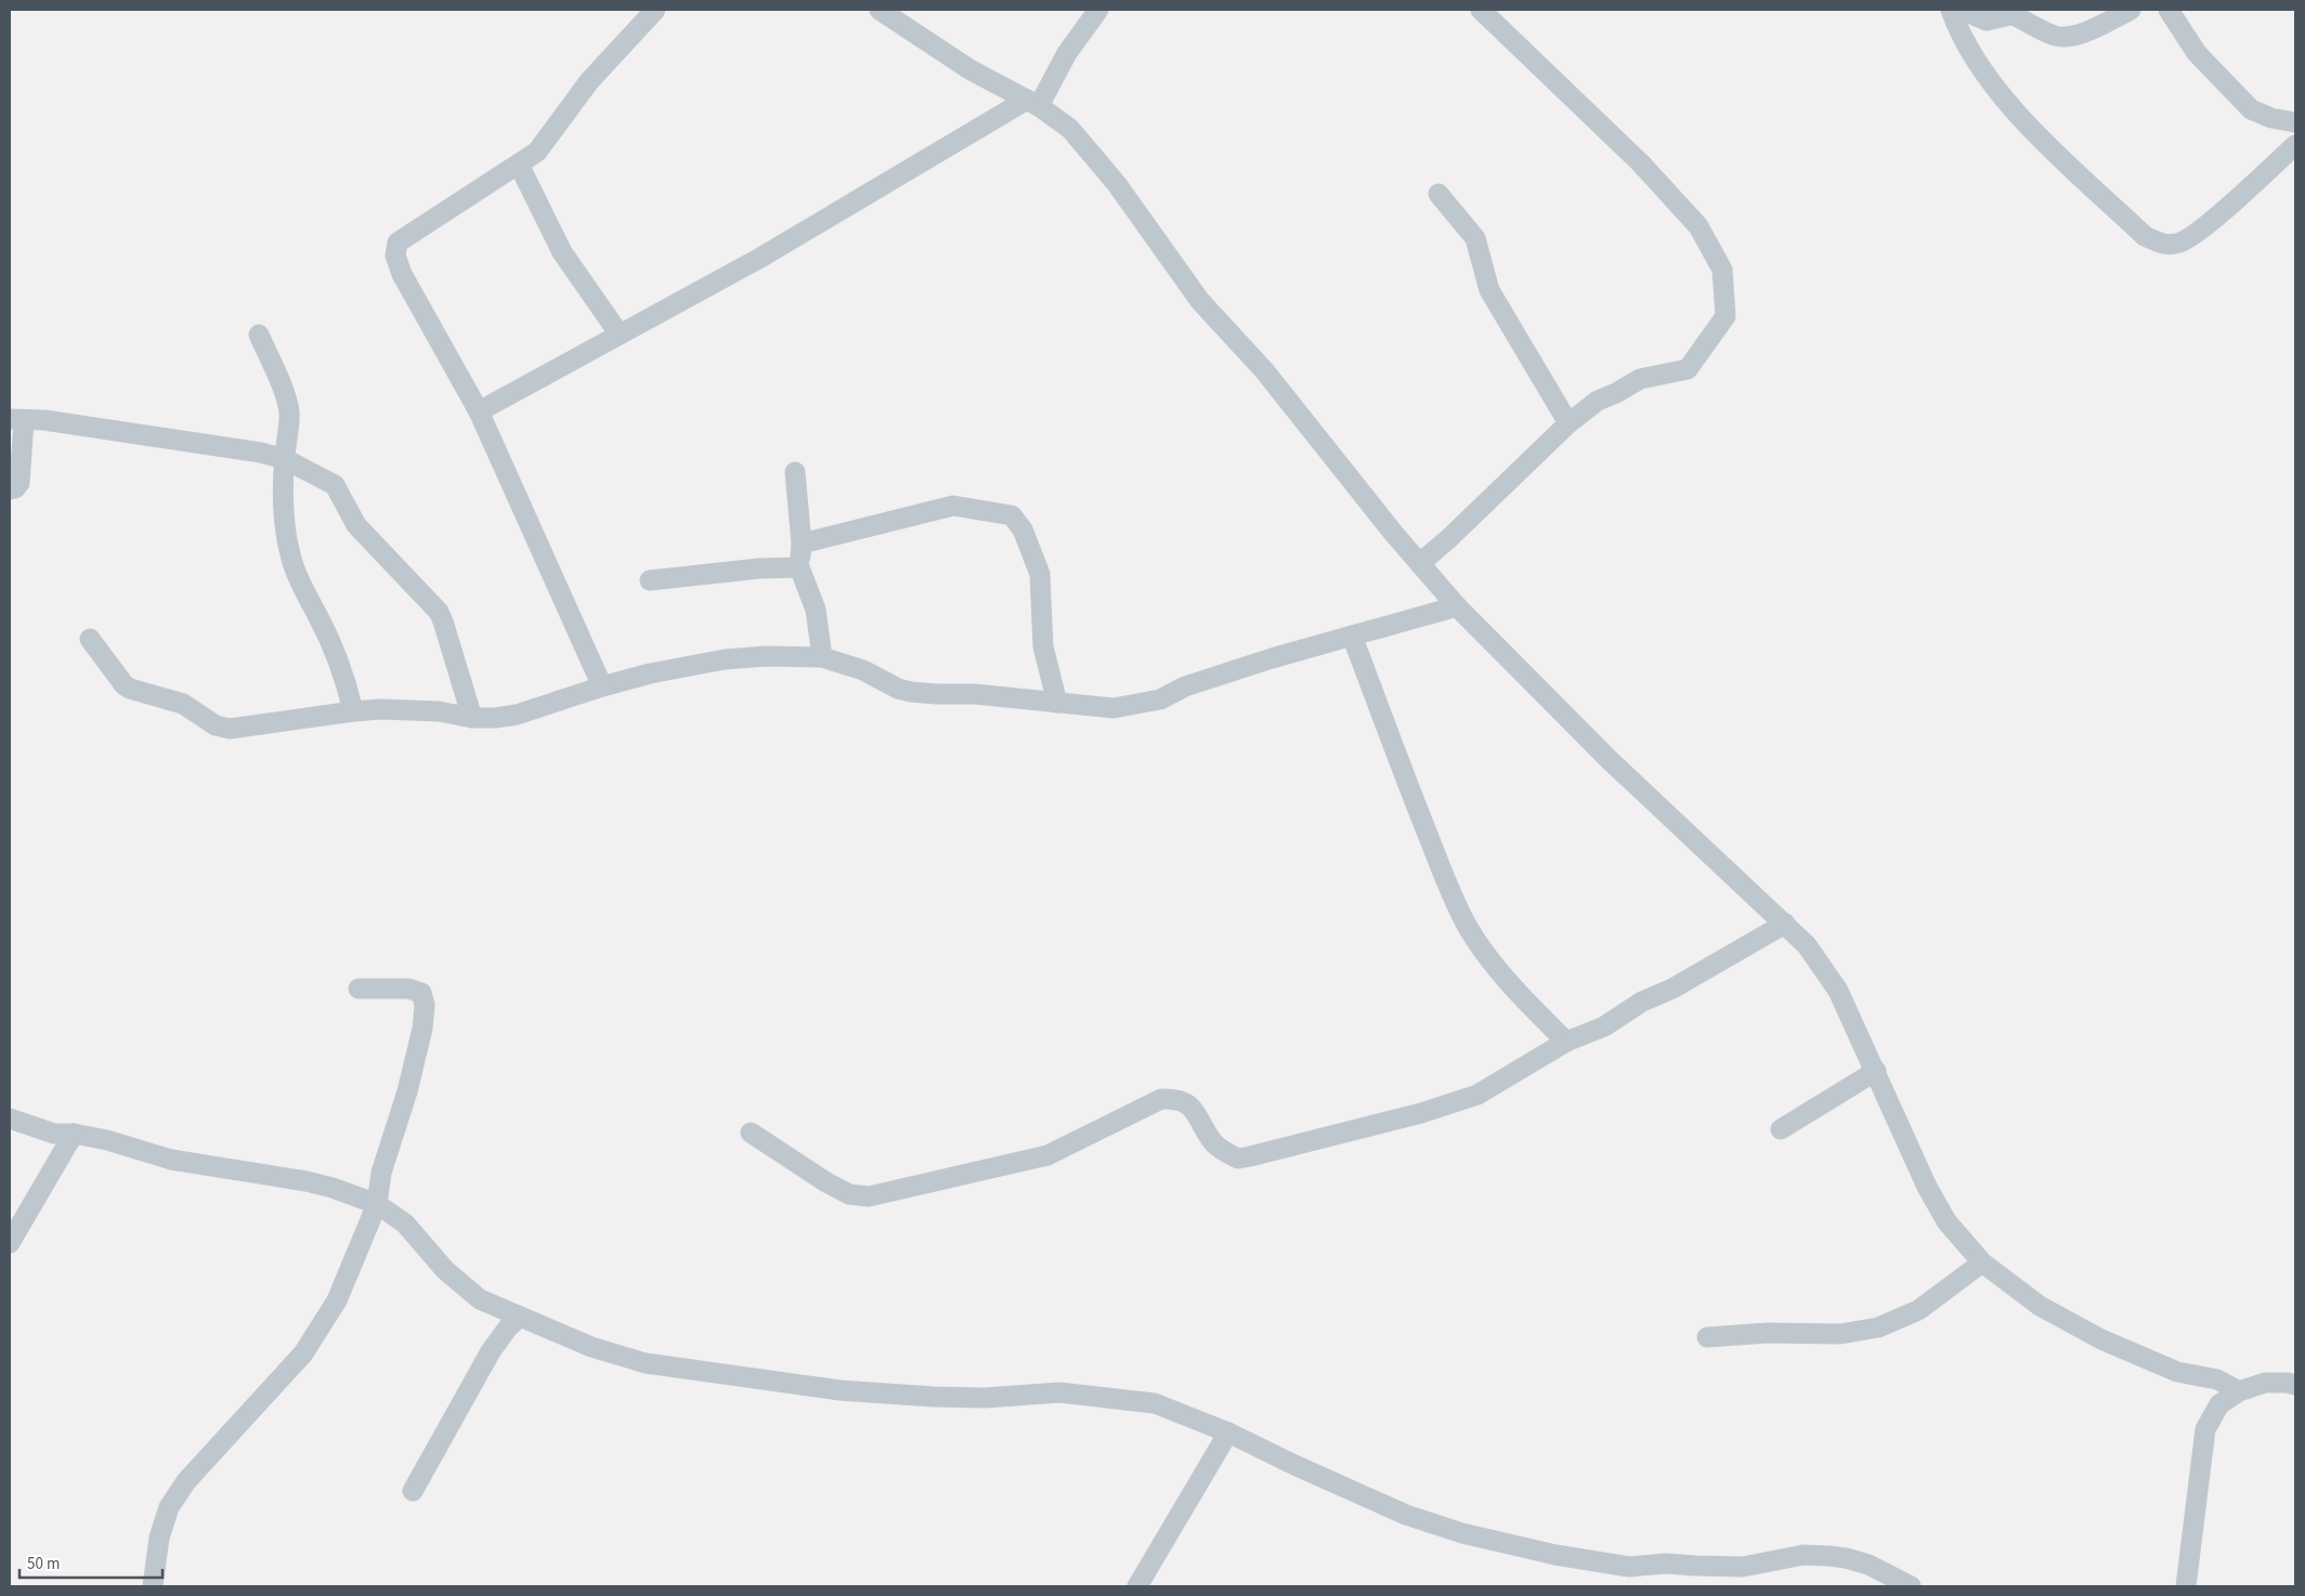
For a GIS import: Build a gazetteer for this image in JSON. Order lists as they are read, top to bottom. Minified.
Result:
{"scale_bar":"50 m"}
